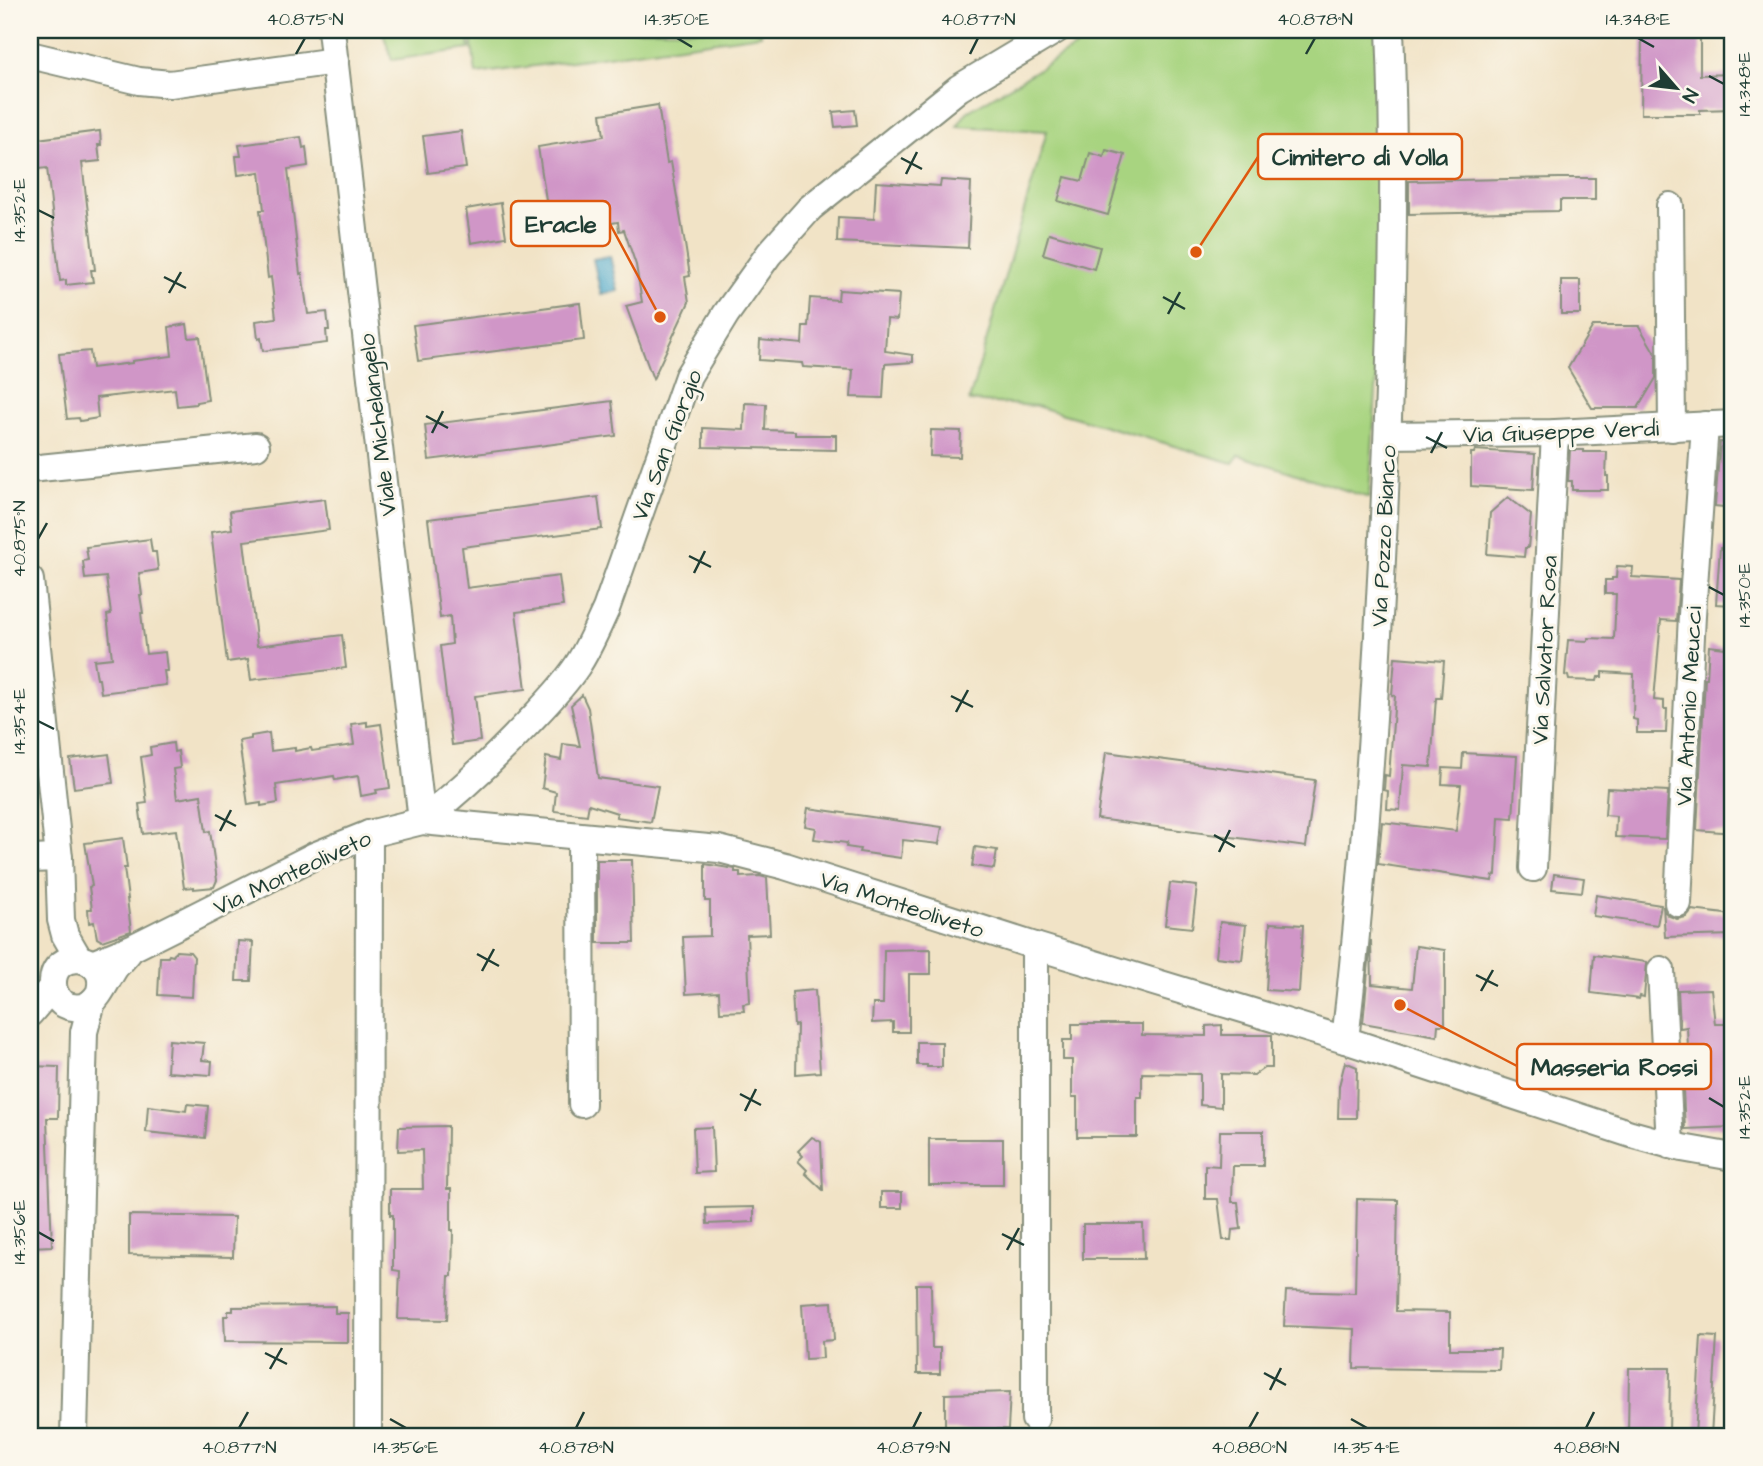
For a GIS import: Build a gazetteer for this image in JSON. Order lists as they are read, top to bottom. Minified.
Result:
{"streets":{"street":["Viale Michelangelo","Via Giuseppe Verdi","Via San Giorgio","Via Pozzo Bianco","Via Salvator Rosa","Via Antonio Meucci","Via Monteoliveto"]},"crossings":[["Viale Michelangelo","Via San Giorgio"],["Viale Michelangelo","Via Monteoliveto"],["Via Giuseppe Verdi","Via Pozzo Bianco"],["Via Giuseppe Verdi","Via Salvator Rosa"],["Via Giuseppe Verdi","Via Antonio Meucci"],["Via San Giorgio","Via Monteoliveto"],["Via Pozzo Bianco","Via Monteoliveto"]],"places":["Cimitero di Volla","Eracle","Masseria Rossi"],"north":"bottom right","coordinates":["40.875°N","14.350°E","40.877°N","40.878°N","14.348°E","14.352°E","14.354°E","14.356°E","40.879°N","40.880°N","40.881°N"]}
